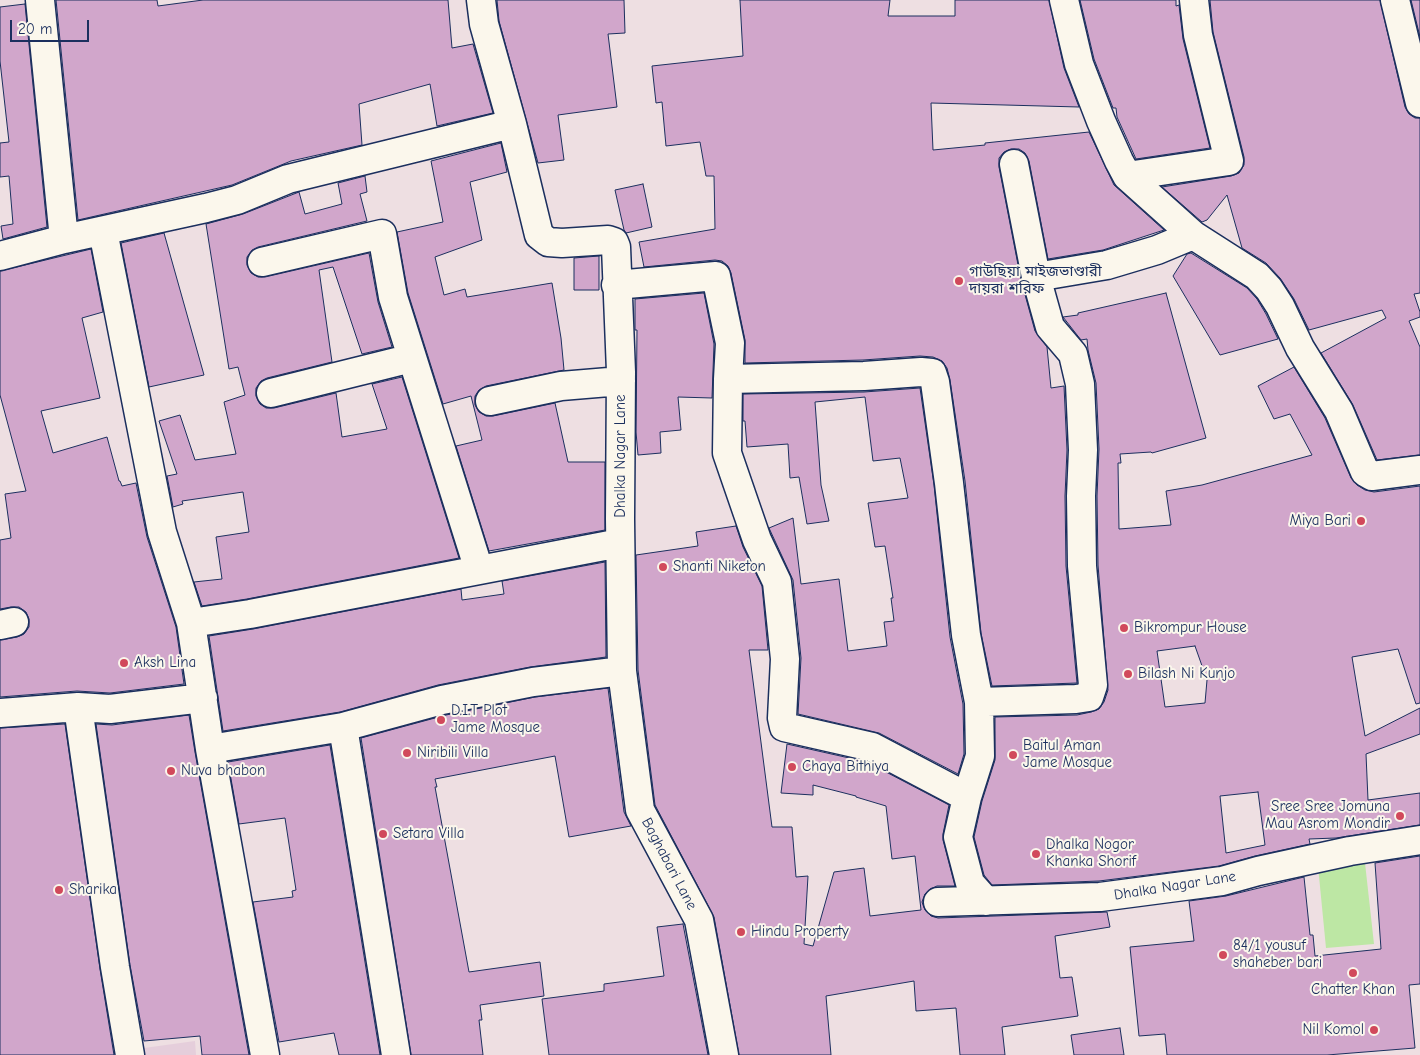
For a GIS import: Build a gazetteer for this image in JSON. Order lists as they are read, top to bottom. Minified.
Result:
{"streets":{"street":["Dhalka Nagar Lane","Baghabari Lane"]},"crossings":[["Dhalka Nagar Lane","Baghabari Lane"]],"places":["গাউছিয়া মাইজভাণ্ডারী দায়রা শরিফ","Miya Bari","Shanti Niketon","Bikrompur House","Aksh Lina","Bilash Ni Kunjo","D.I.T Plot Jame Mosque","Niribili Villa","Baitul Aman Jame Mosque","Chaya Bithiya","Nuva bhabon","Sree Sree Jomuna Mau Asrom Mondir","Setara Villa","Dhalka Nogor Khanka Shorif","Sharika","Hindu Property","84/1 yousuf shaheber bari","Chatter Khan","Nil Komol"],"scale_bar":"20 m"}
